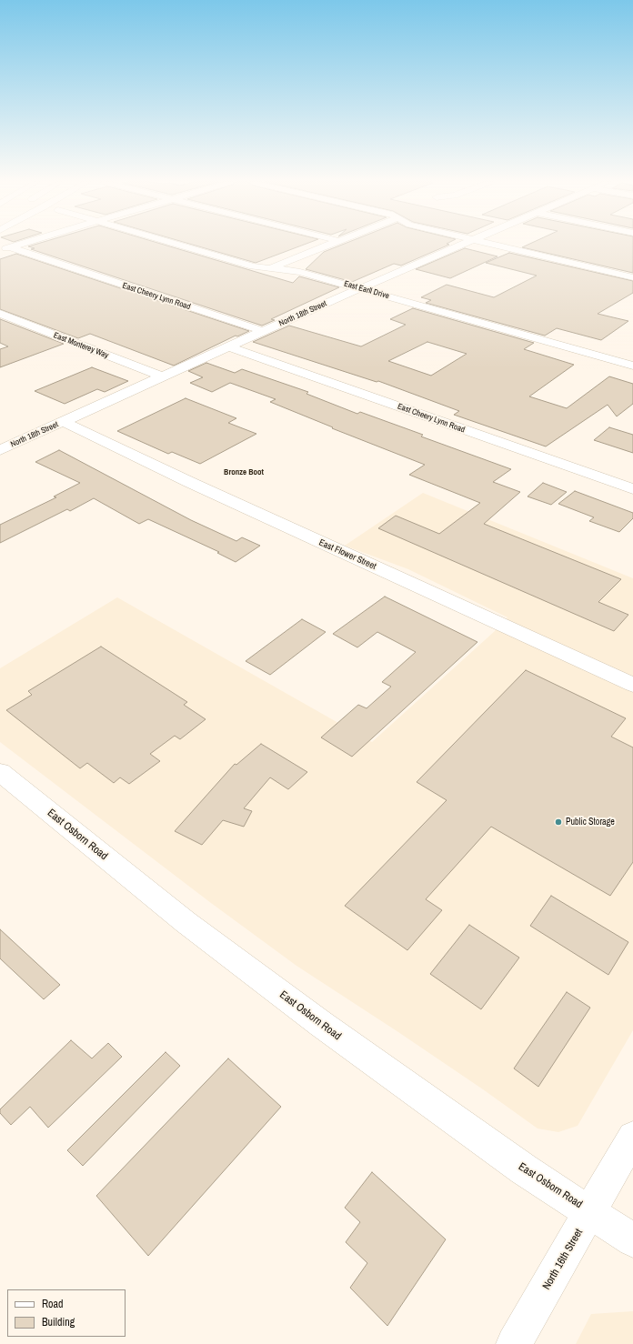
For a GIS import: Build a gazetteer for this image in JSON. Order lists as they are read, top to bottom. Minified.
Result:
{"streets":{"main road":["East Earll Drive","East Cheery Lynn Road","North 18th Street","East Monterey Way","East Flower Street","East Osborn Road","North 16th Street"]},"crossings":[["East Earll Drive","North 18th Street"],["East Cheery Lynn Road","North 18th Street"],["North 18th Street","East Monterey Way"],["North 18th Street","East Flower Street"],["East Osborn Road","North 16th Street"]],"districts":["Bronze Boot"],"places":["Public Storage"],"legend":["Road","Building"]}
